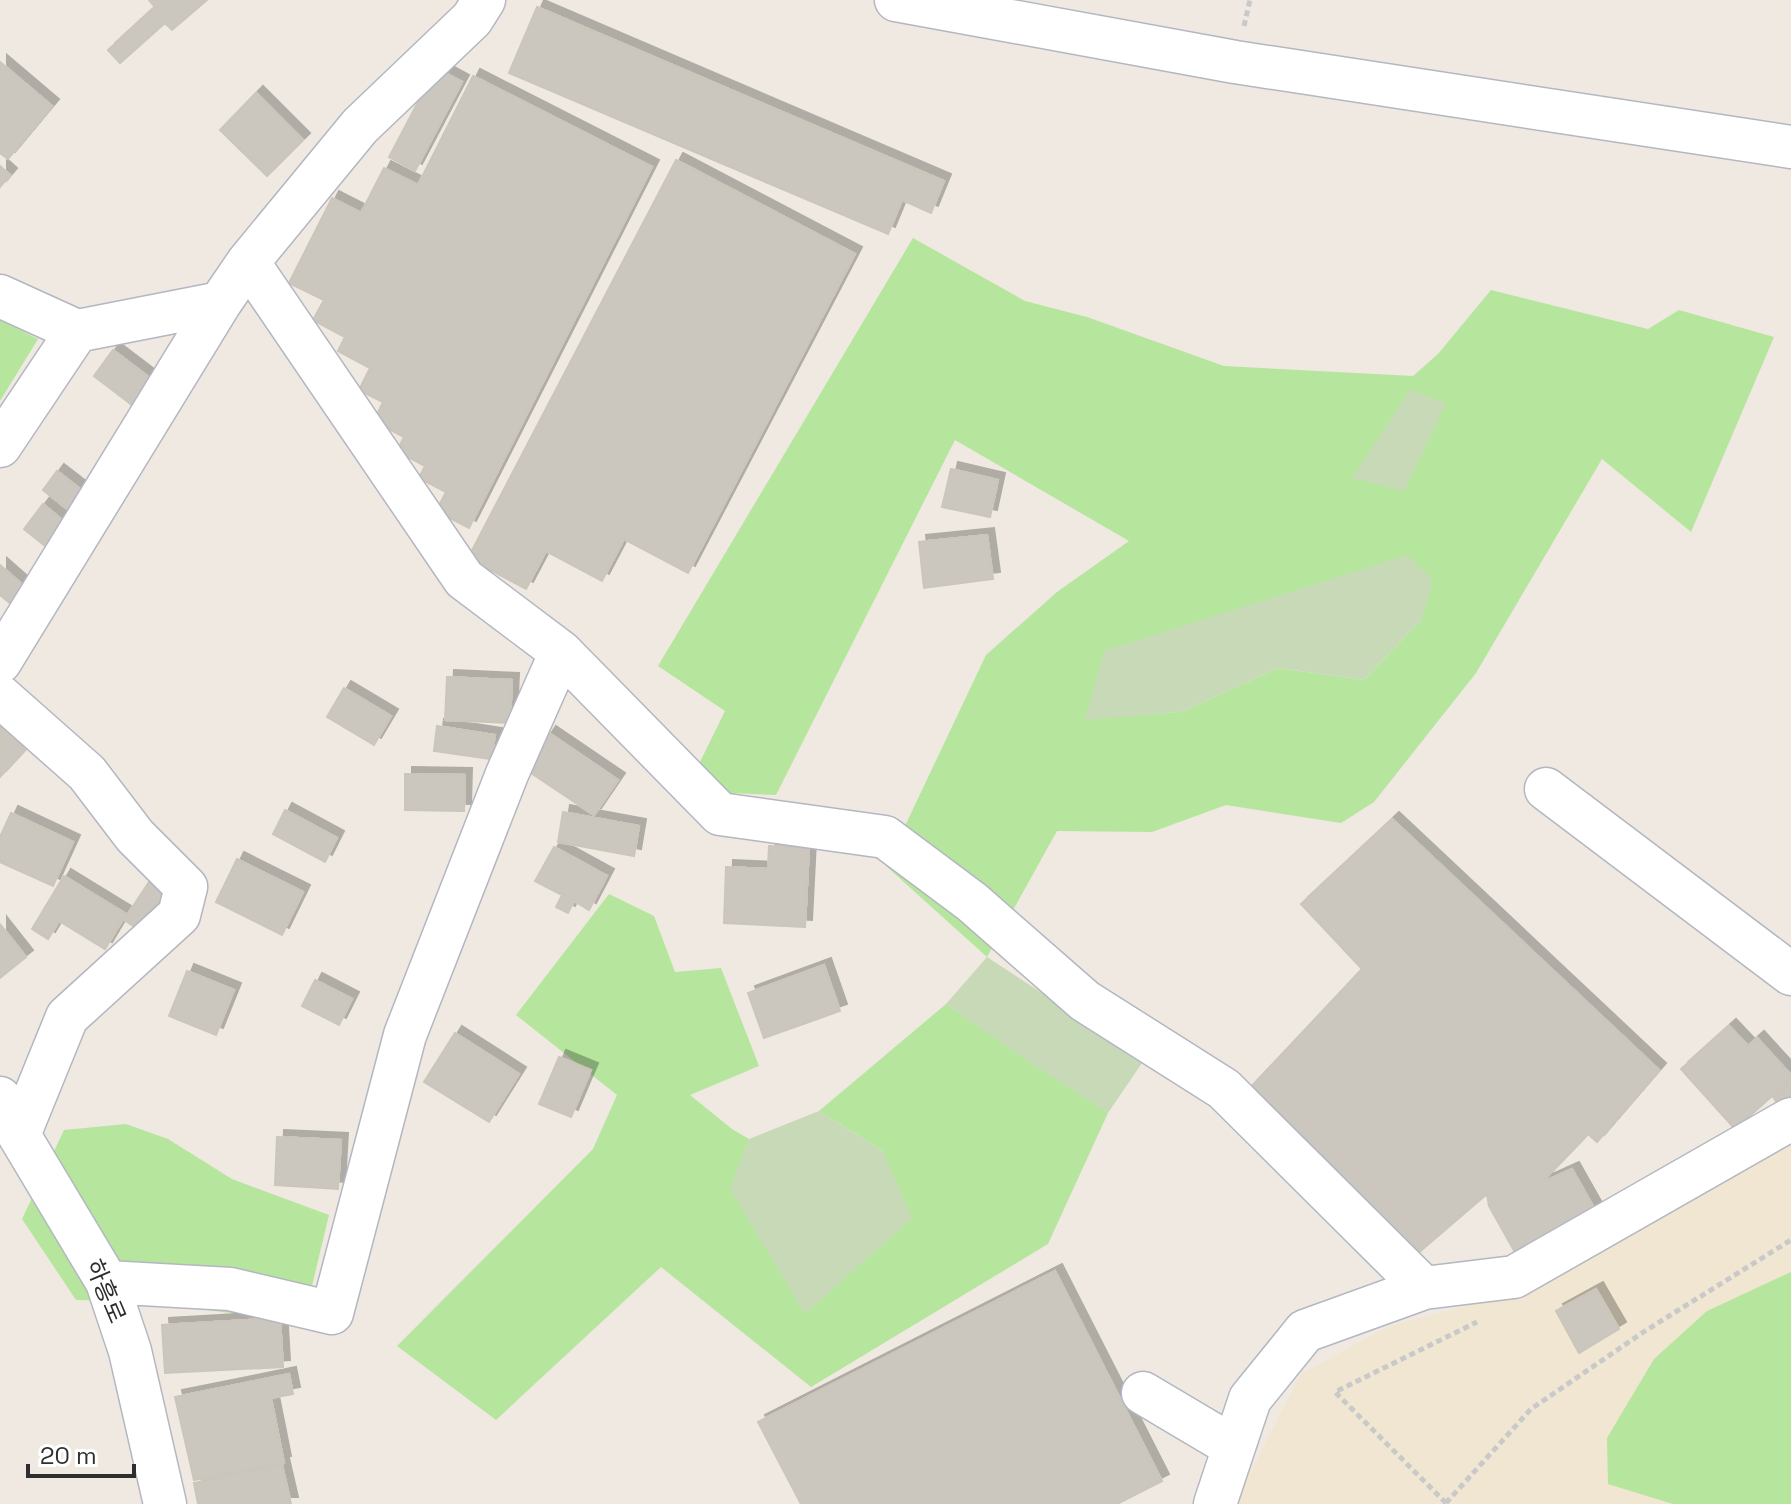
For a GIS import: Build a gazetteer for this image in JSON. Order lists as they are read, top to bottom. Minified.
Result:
{"streets":{"street":["하흥로"]},"scale_bar":"20 m"}
